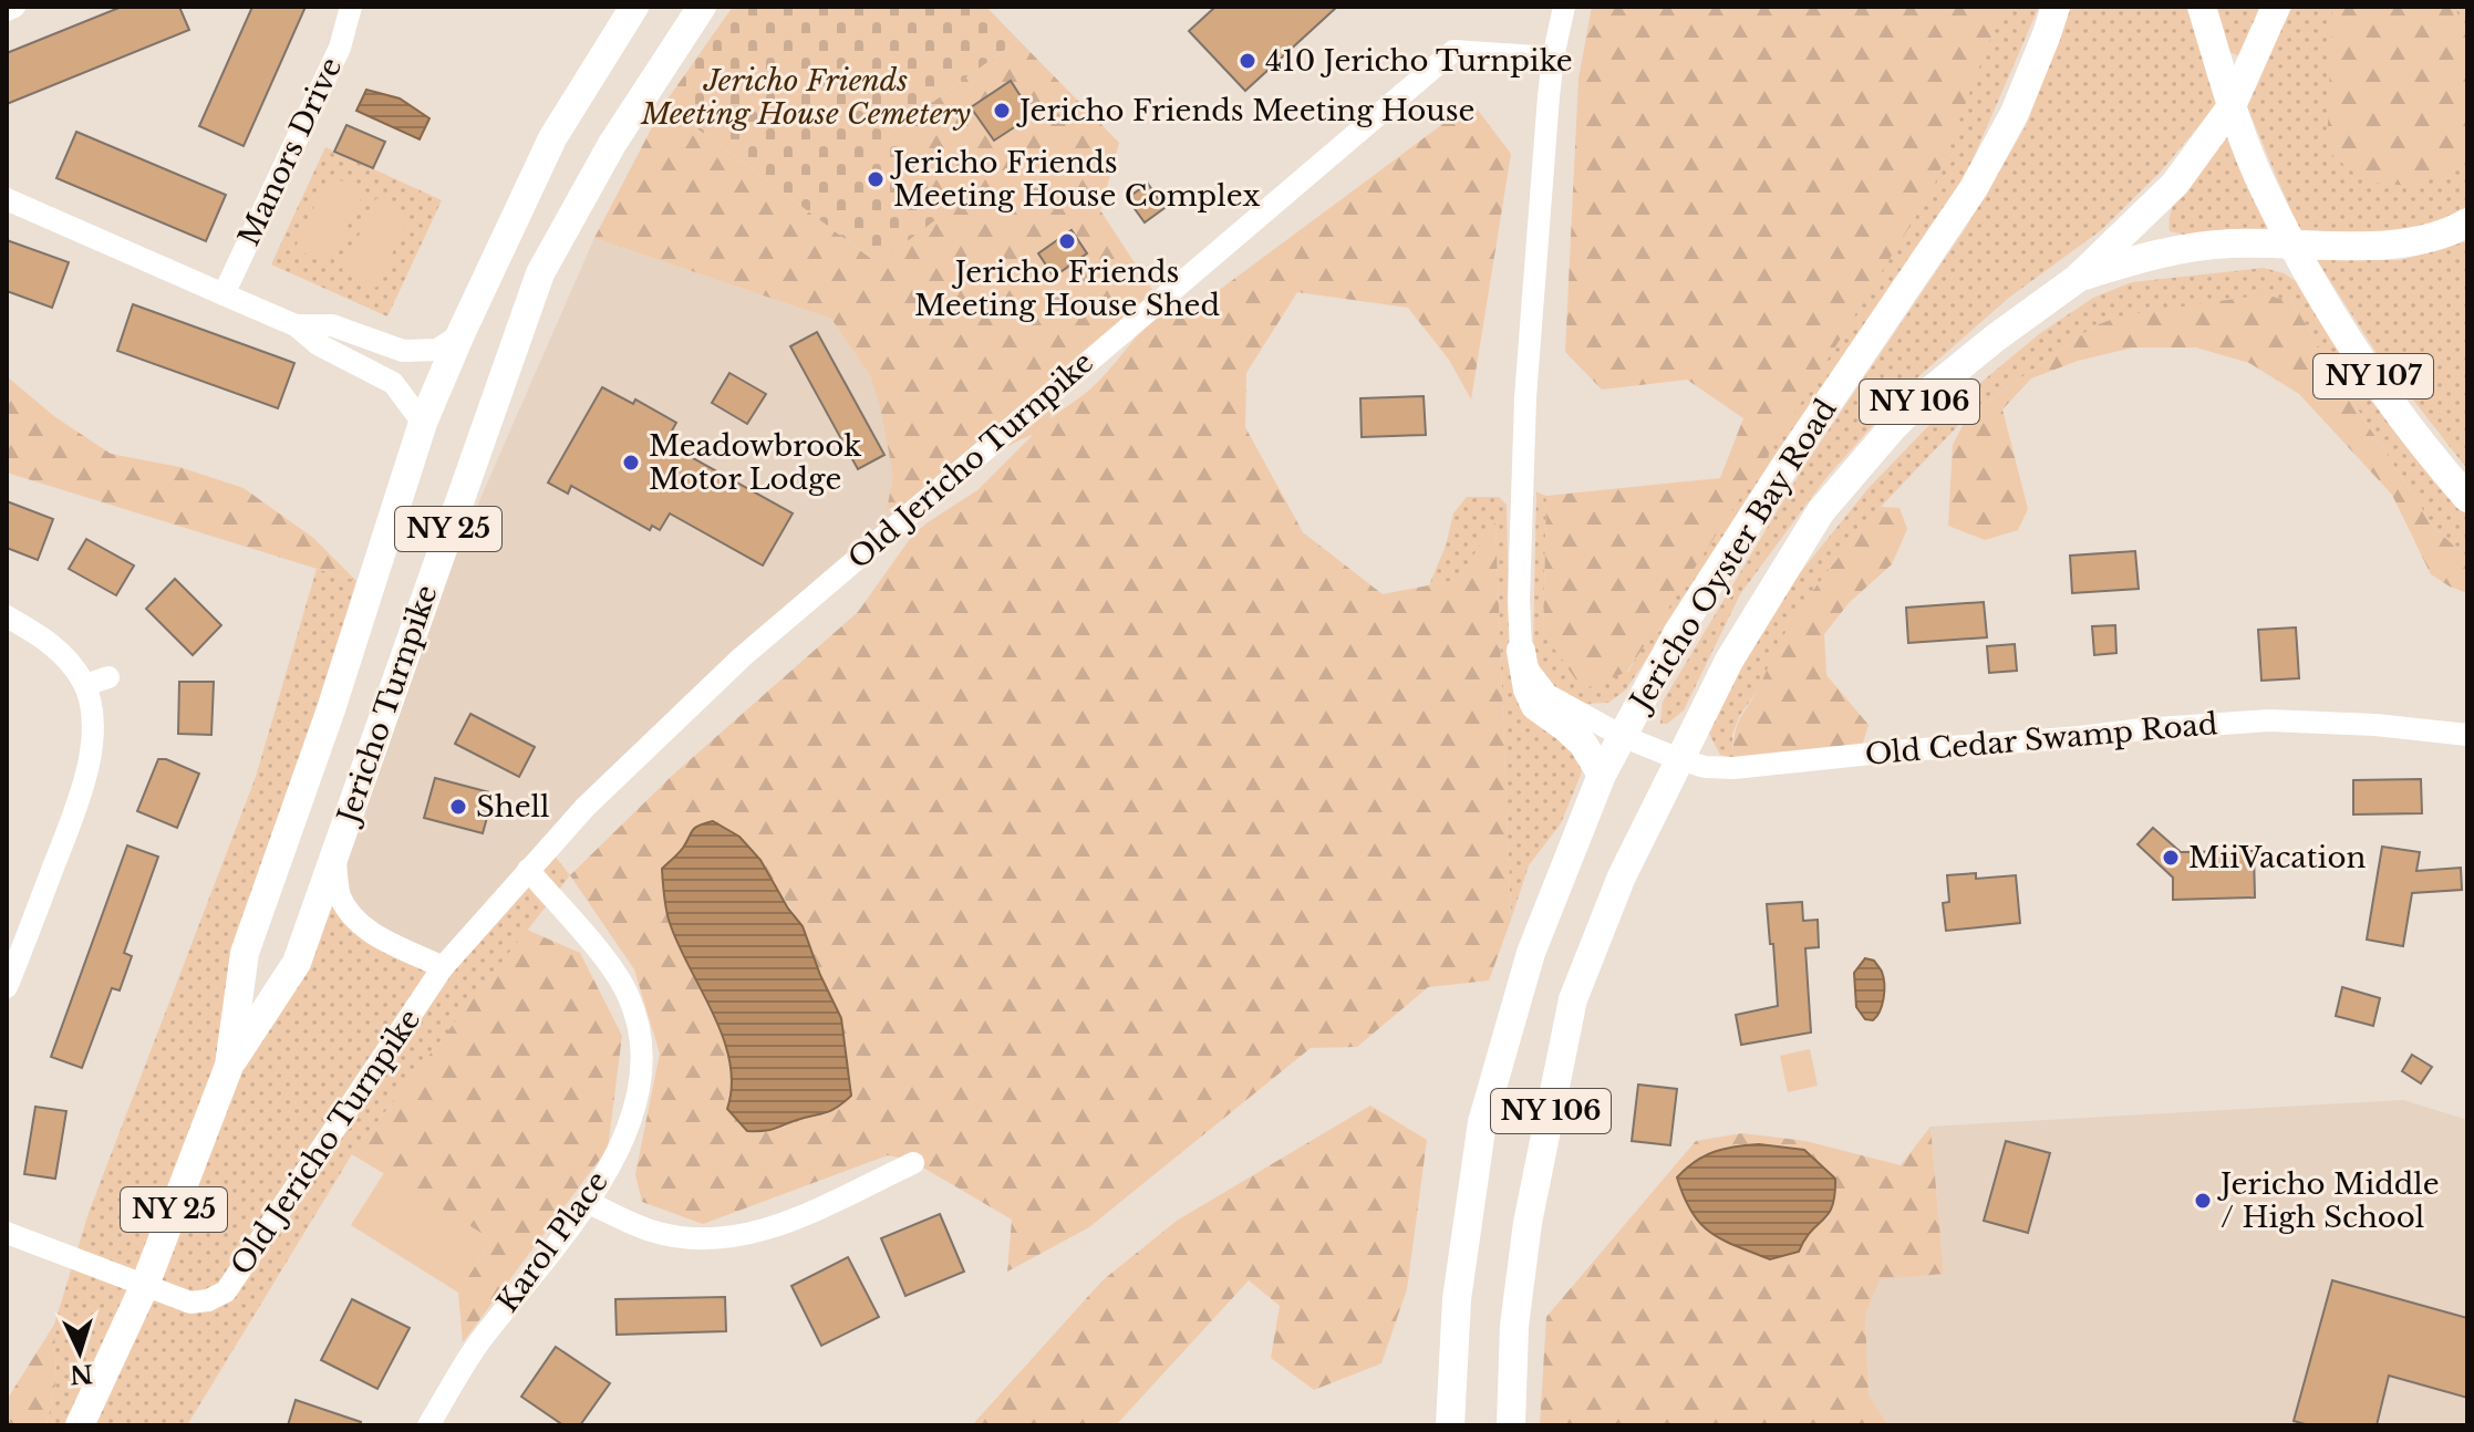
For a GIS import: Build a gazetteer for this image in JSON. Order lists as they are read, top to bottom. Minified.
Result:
{"streets":{"main road":["NY 107","NY 106","NY 25","Jericho Oyster Bay Road","Jericho Turnpike"],"street":["Manors Drive","Old Jericho Turnpike","Old Cedar Swamp Road","Karol Place"]},"crossings":[["NY 107","Jericho Oyster Bay Road"],["Old Jericho Turnpike","Jericho Oyster Bay Road"],["Old Jericho Turnpike","Jericho Turnpike"],["Old Jericho Turnpike","Karol Place"],["Jericho Oyster Bay Road","Old Cedar Swamp Road"]],"parks":["Jericho Friends Meeting House Cemetery"],"places":["410 Jericho Turnpike","Jericho Friends Meeting House","Jericho Friends Meeting House Complex","Jericho Friends Meeting House Shed","Meadowbrook Motor Lodge","Shell","MiiVacation","Jericho Middle / High School"],"north":"bottom"}
